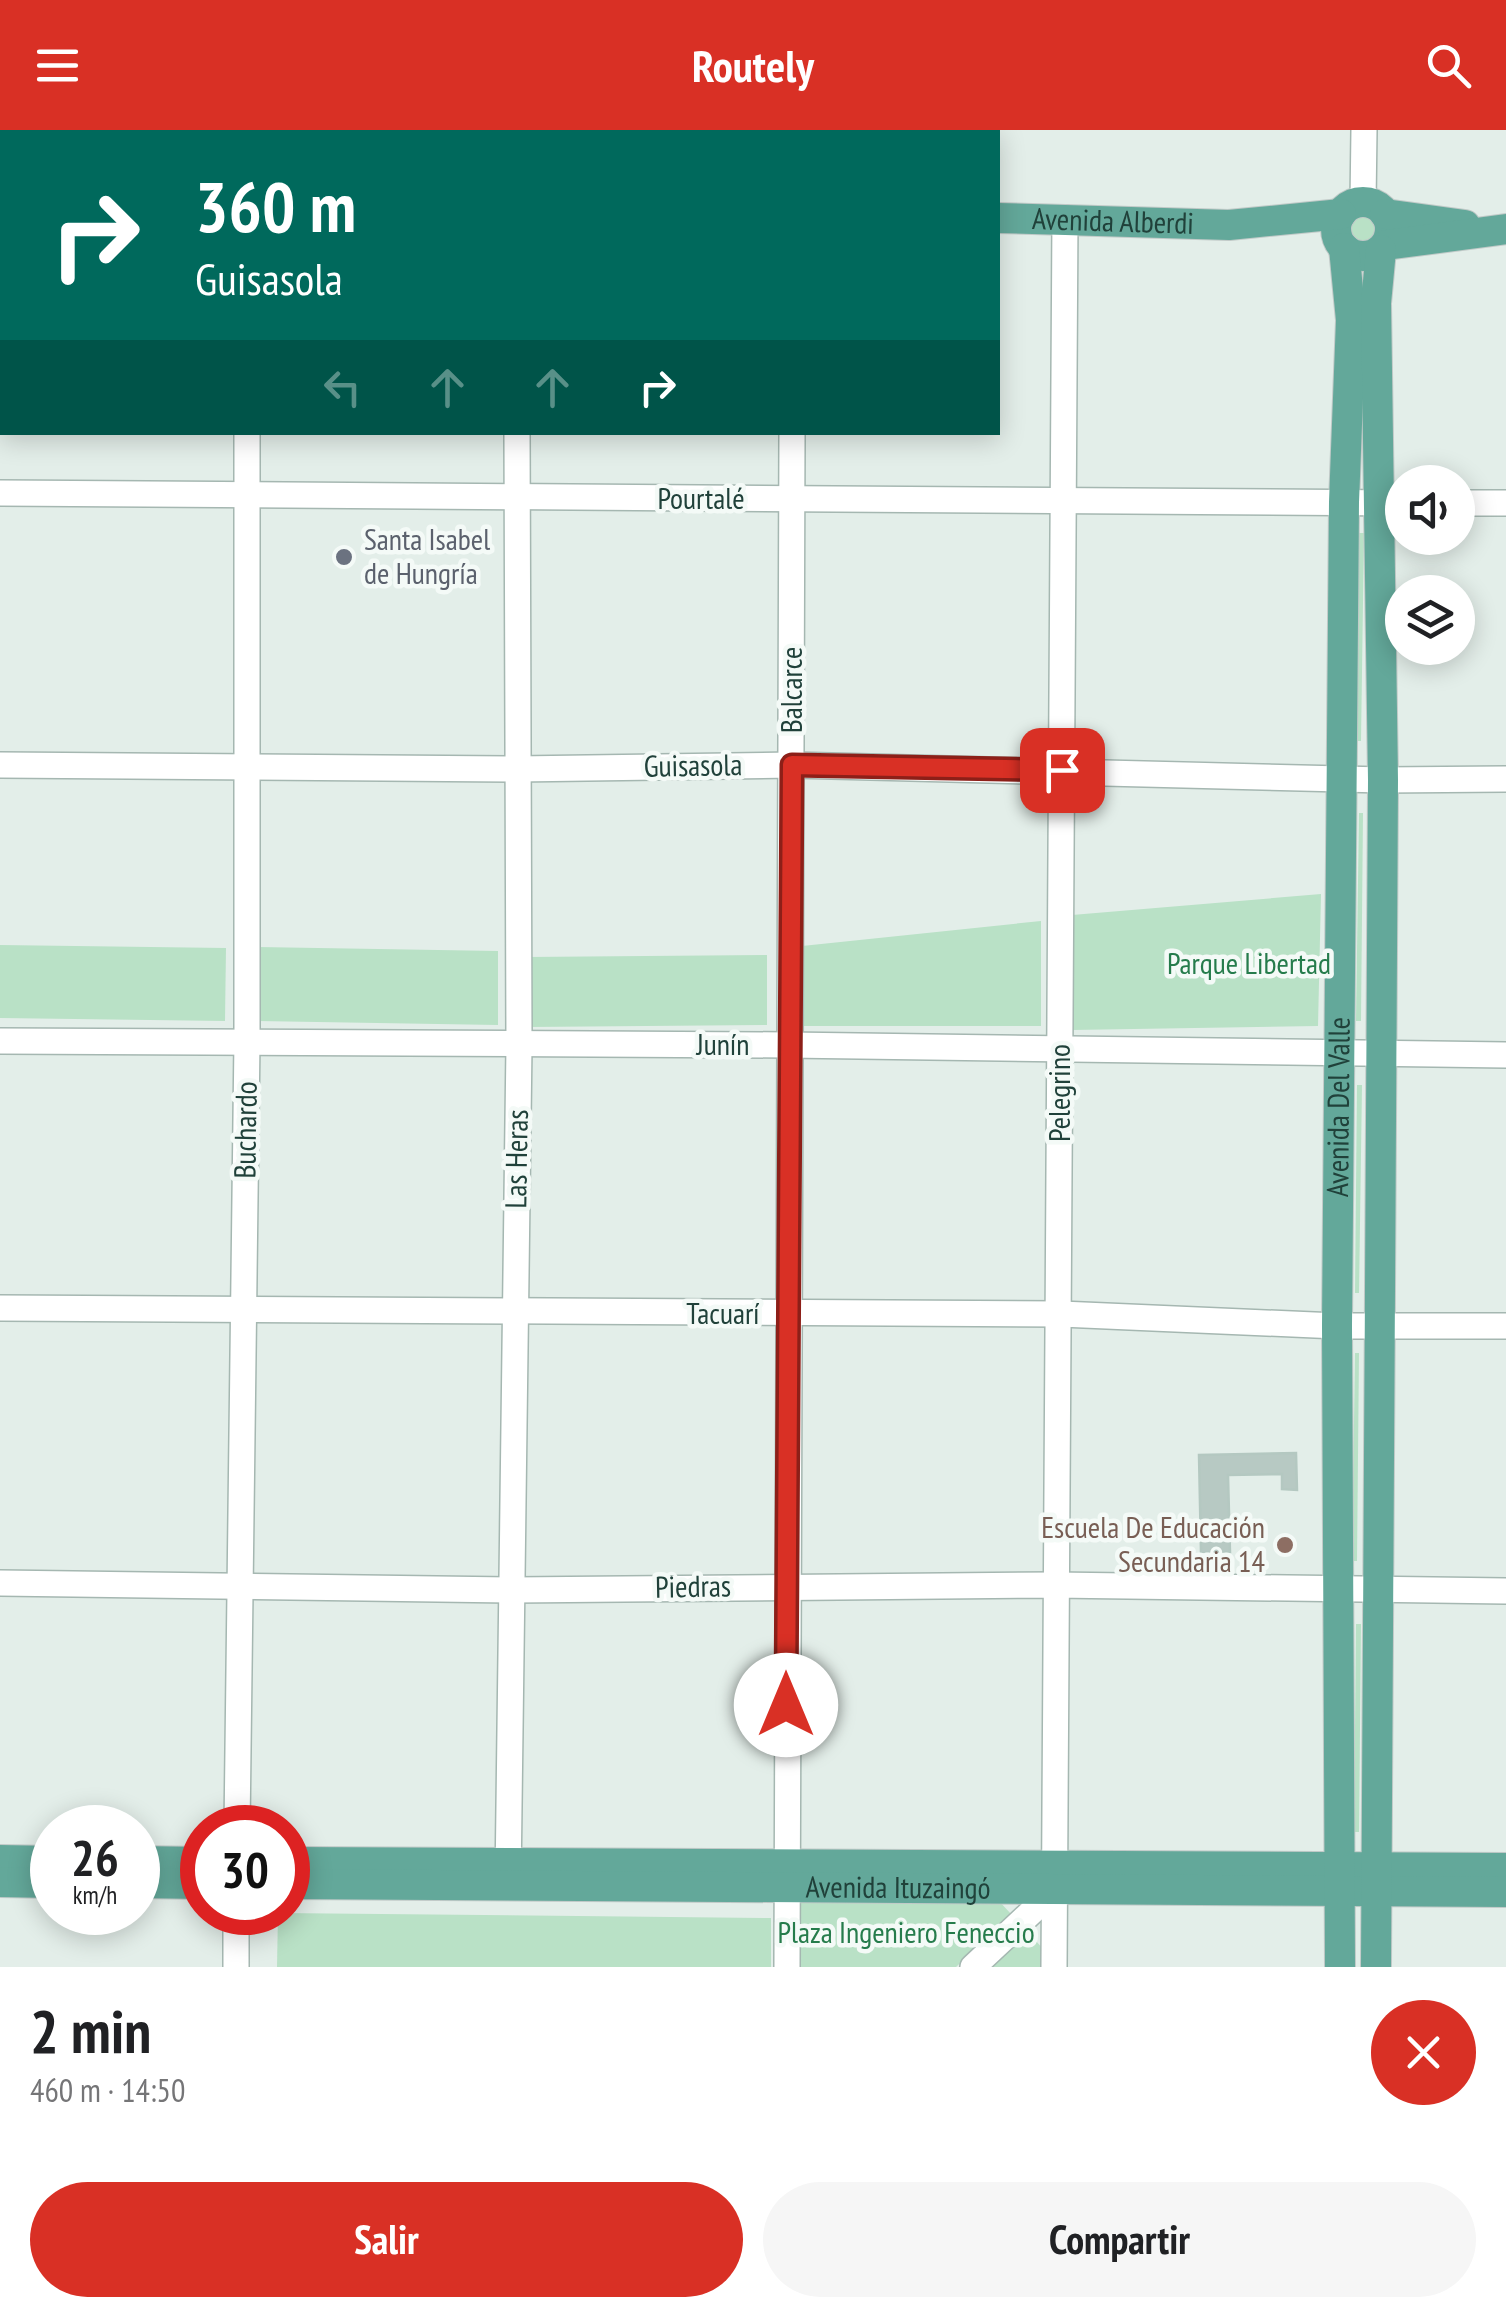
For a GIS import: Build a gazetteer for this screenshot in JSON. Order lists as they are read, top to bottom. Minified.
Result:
{"streets":{"main road":["Avenida Alberdi","Avenida Del Valle","Avenida Ituzaingó"],"street":["Pourtalé","Balcarce","Guisasola","Junín","Pelegrino","Buchardo","Las Heras","Tacuarí","Piedras"]},"crossings":[["Avenida Alberdi","Pelegrino"],["Avenida Alberdi","Avenida Del Valle"],["Pourtalé","Balcarce"],["Pourtalé","Pelegrino"],["Pourtalé","Avenida Del Valle"],["Pourtalé","Buchardo"],["Pourtalé","Las Heras"],["Balcarce","Guisasola"],["Balcarce","Junín"],["Balcarce","Tacuarí"],["Balcarce","Piedras"],["Balcarce","Avenida Ituzaingó"],["Guisasola","Pelegrino"],["Guisasola","Avenida Del Valle"],["Guisasola","Buchardo"],["Guisasola","Las Heras"],["Junín","Pelegrino"],["Junín","Avenida Del Valle"],["Junín","Buchardo"],["Junín","Las Heras"],["Pelegrino","Tacuarí"],["Pelegrino","Piedras"],["Pelegrino","Avenida Ituzaingó"],["Avenida Del Valle","Tacuarí"],["Avenida Del Valle","Piedras"],["Avenida Del Valle","Avenida Ituzaingó"],["Buchardo","Tacuarí"],["Buchardo","Piedras"],["Las Heras","Tacuarí"],["Las Heras","Piedras"],["Las Heras","Avenida Ituzaingó"]],"parks":["Parque Libertad","Plaza Ingeniero Feneccio"],"places":["Santa Isabel de Hungría","Escuela De Educación Secundaria 14"],"page":{"header":"Routely","turn":["360 m","Guisasola"],"speed":"26 km/h","limit":"30","heading":["2 min","460 m · 14:50"],"buttons":["Salir","Compartir"]}}
